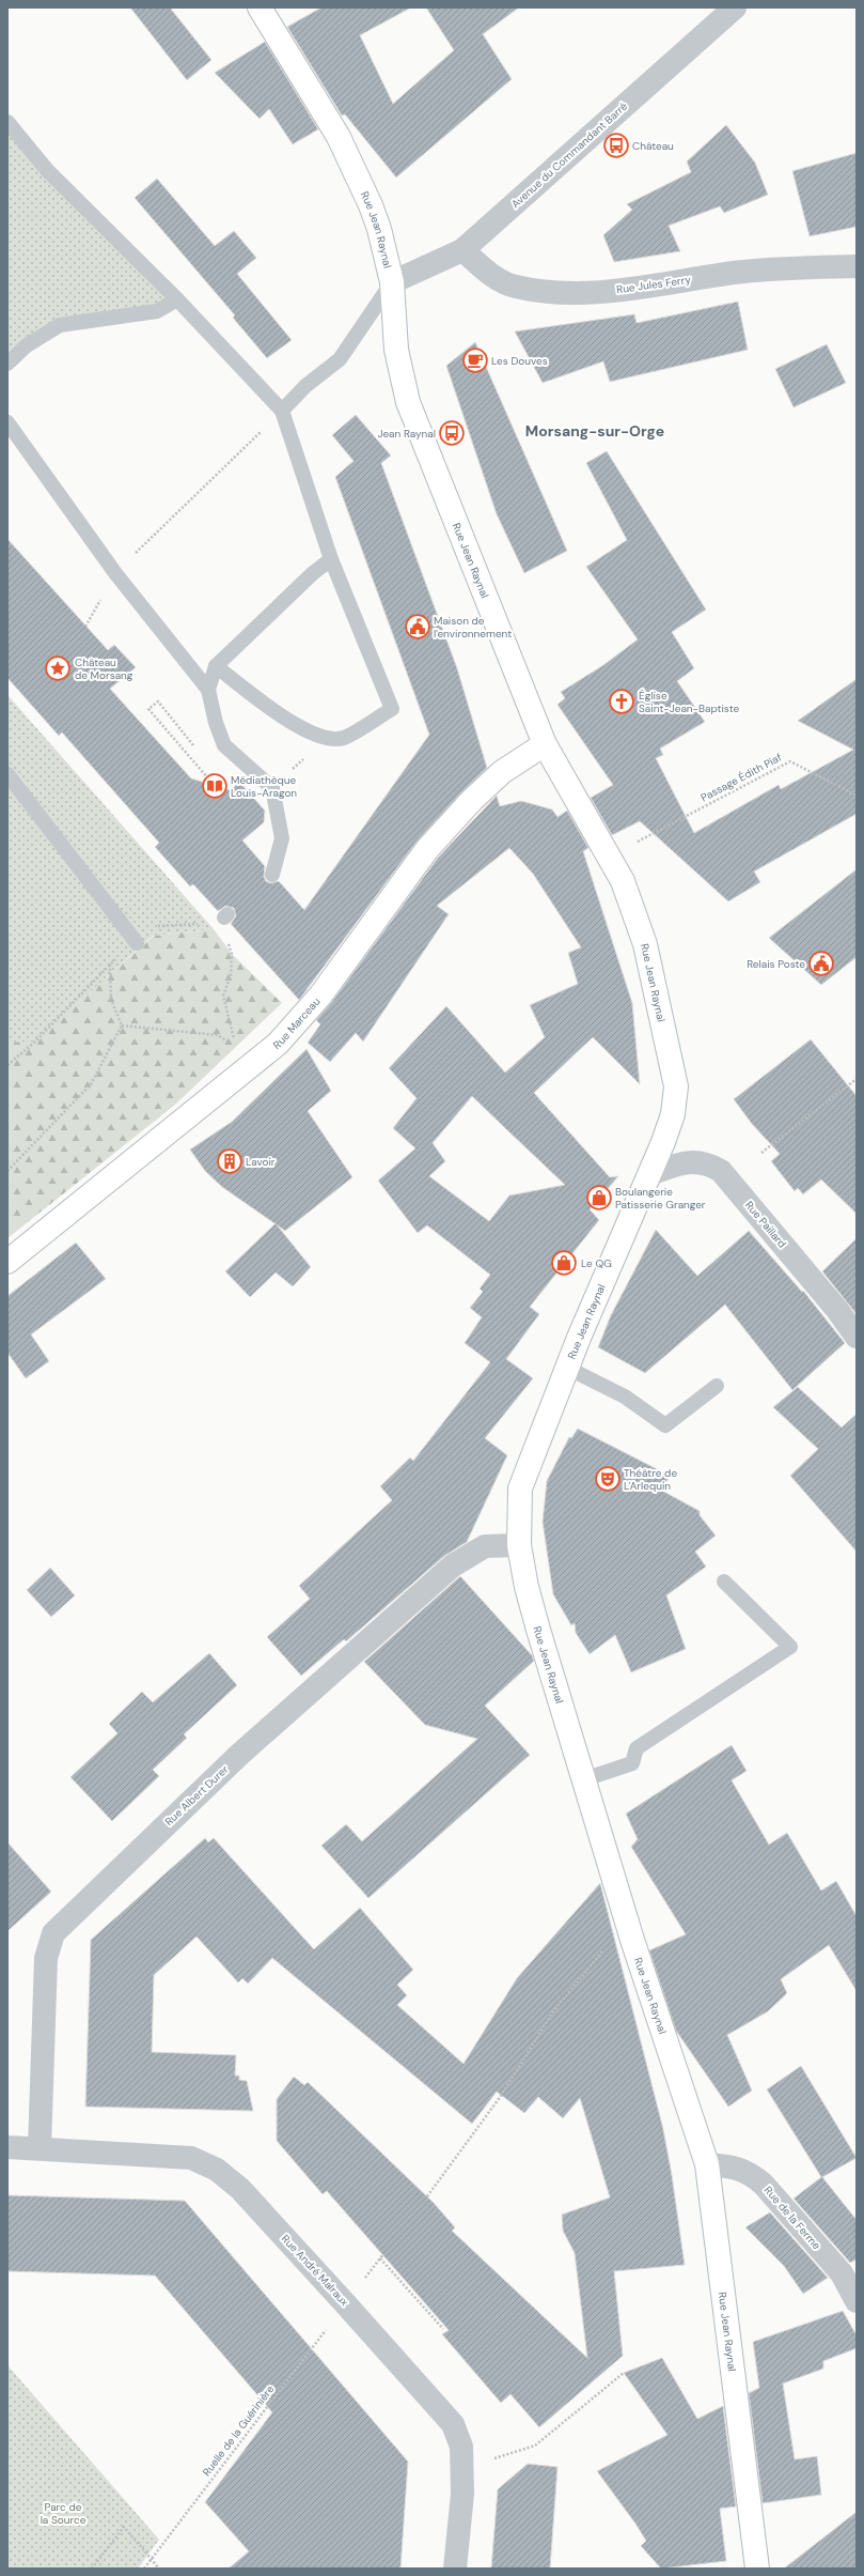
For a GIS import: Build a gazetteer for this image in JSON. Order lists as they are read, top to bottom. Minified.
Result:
{"streets":{"street":["Avenue du Commandant Barré","Rue Jean Raynal","Rue Jules Ferry","Rue Marceau","Rue Paillard","Rue Albert Durer","Rue de la Ferme","Rue André Malraux"],"path":["Passage Édith Piaf","Ruelle de la Guérinière"]},"crossings":[["Avenue du Commandant Barré","Rue Jean Raynal"],["Avenue du Commandant Barré","Rue Jules Ferry"],["Rue Jean Raynal","Rue Marceau"],["Rue Jean Raynal","Rue Paillard"],["Rue Jean Raynal","Rue Albert Durer"],["Rue Jean Raynal","Rue de la Ferme"],["Rue Albert Durer","Rue André Malraux"],["Rue André Malraux","Ruelle de la Guérinière"]],"districts":["Morsang-sur-Orge"],"parks":["Parc de la Source"],"places":{"bus stop":["Château","Jean Raynal"],"cafe":["Les Douves"],"public building":["Maison de l'environnement","Relais Poste"],"place":["Château de Morsang"],"church":["Église Saint-Jean-Baptiste"],"library":["Médiathèque Louis-Aragon"],"building":["Lavoir"],"shop":["Boulangerie Patisserie Granger","Le QG"],"theatre":["Théâtre de L'Arlequin"]}}
